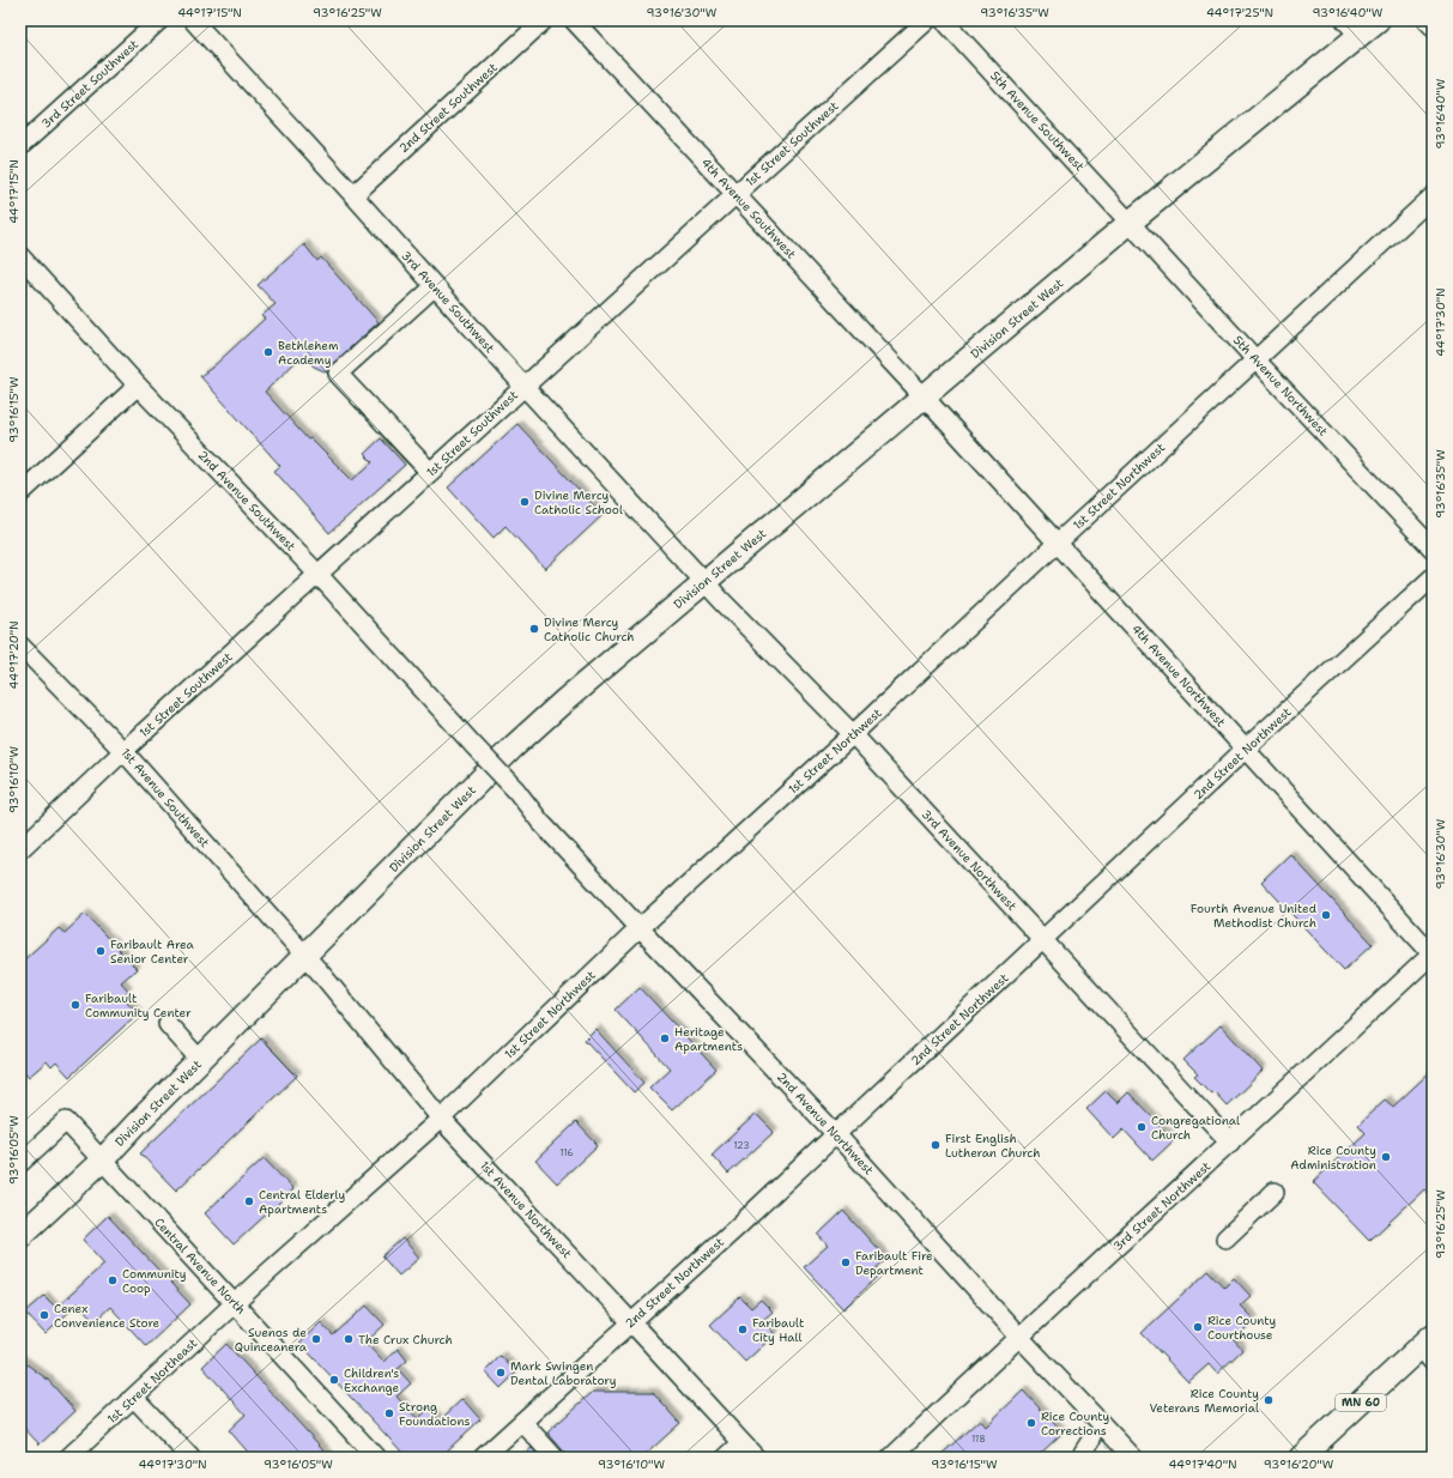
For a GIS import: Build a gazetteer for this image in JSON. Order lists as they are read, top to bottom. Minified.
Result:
{"streets":{"main road":["Division Street West","MN 60"],"street":["3rd Street Southwest","2nd Street Southwest","5th Avenue Southwest","1st Street Southwest","4th Avenue Southwest","3rd Avenue Southwest","5th Avenue Northwest","1st Street Northwest","2nd Avenue Southwest","4th Avenue Northwest","2nd Street Northwest","1st Avenue Southwest","3rd Avenue Northwest","2nd Avenue Northwest","3rd Street Northwest","1st Avenue Northwest","Central Avenue North","1st Street Northeast"]},"crossings":[["2nd Street Southwest","3rd Avenue Southwest"],["5th Avenue Southwest","Division Street West"],["5th Avenue Southwest","5th Avenue Northwest"],["1st Street Southwest","4th Avenue Southwest"],["1st Street Southwest","3rd Avenue Southwest"],["1st Street Southwest","2nd Avenue Southwest"],["1st Street Southwest","1st Avenue Southwest"],["4th Avenue Southwest","Division Street West"],["4th Avenue Southwest","4th Avenue Northwest"],["3rd Avenue Southwest","Division Street West"],["3rd Avenue Southwest","3rd Avenue Northwest"],["Division Street West","5th Avenue Northwest"],["Division Street West","4th Avenue Northwest"],["Division Street West","1st Avenue Southwest"],["Division Street West","3rd Avenue Northwest"],["Division Street West","1st Avenue Northwest"],["Division Street West","Central Avenue North"],["5th Avenue Northwest","1st Street Northwest"],["1st Street Northwest","4th Avenue Northwest"],["1st Street Northwest","3rd Avenue Northwest"],["1st Street Northwest","2nd Avenue Northwest"],["1st Street Northwest","1st Avenue Northwest"],["1st Street Northwest","Central Avenue North"],["1st Street Northwest","1st Street Northeast"],["2nd Avenue Southwest","2nd Avenue Northwest"],["4th Avenue Northwest","2nd Street Northwest"],["4th Avenue Northwest","3rd Street Northwest"],["2nd Street Northwest","3rd Avenue Northwest"],["2nd Street Northwest","2nd Avenue Northwest"],["2nd Street Northwest","1st Avenue Northwest"],["1st Avenue Southwest","1st Avenue Northwest"],["3rd Avenue Northwest","3rd Street Northwest"],["2nd Avenue Northwest","3rd Street Northwest"],["Central Avenue North","1st Street Northeast"]],"places":["Bethlehem Academy","Divine Mercy Catholic School","Divine Mercy Catholic Church","Fourth Avenue United Methodist Church","Faribault Area Senior Center","Faribault Community Center","Heritage Apartments","Congregational Church","First English Lutheran Church","Rice County Administration","Central Elderly Apartments","Faribault Fire Department","Community Coop","Cenex Convenience Store","Rice County Courthouse","Faribault City Hall","Suenos de Quinceanera","The Crux Church","Mark Swingen Dental Laboratory","Children's Exchange","Rice County Veterans Memorial","Strong Foundations","Rice County Corrections"],"house_numbers":["123","116","118"],"coordinates":["44°17'15\"N","93°16'25\"W","93°16'30\"W","93°16'35\"W","44°17'25\"N","93°16'40\"W","44°17'30\"N","93°16'15\"W","44°17'20\"N","93°16'10\"W","93°16'05\"W","44°17'40\"N","93°16'20\"W"]}
